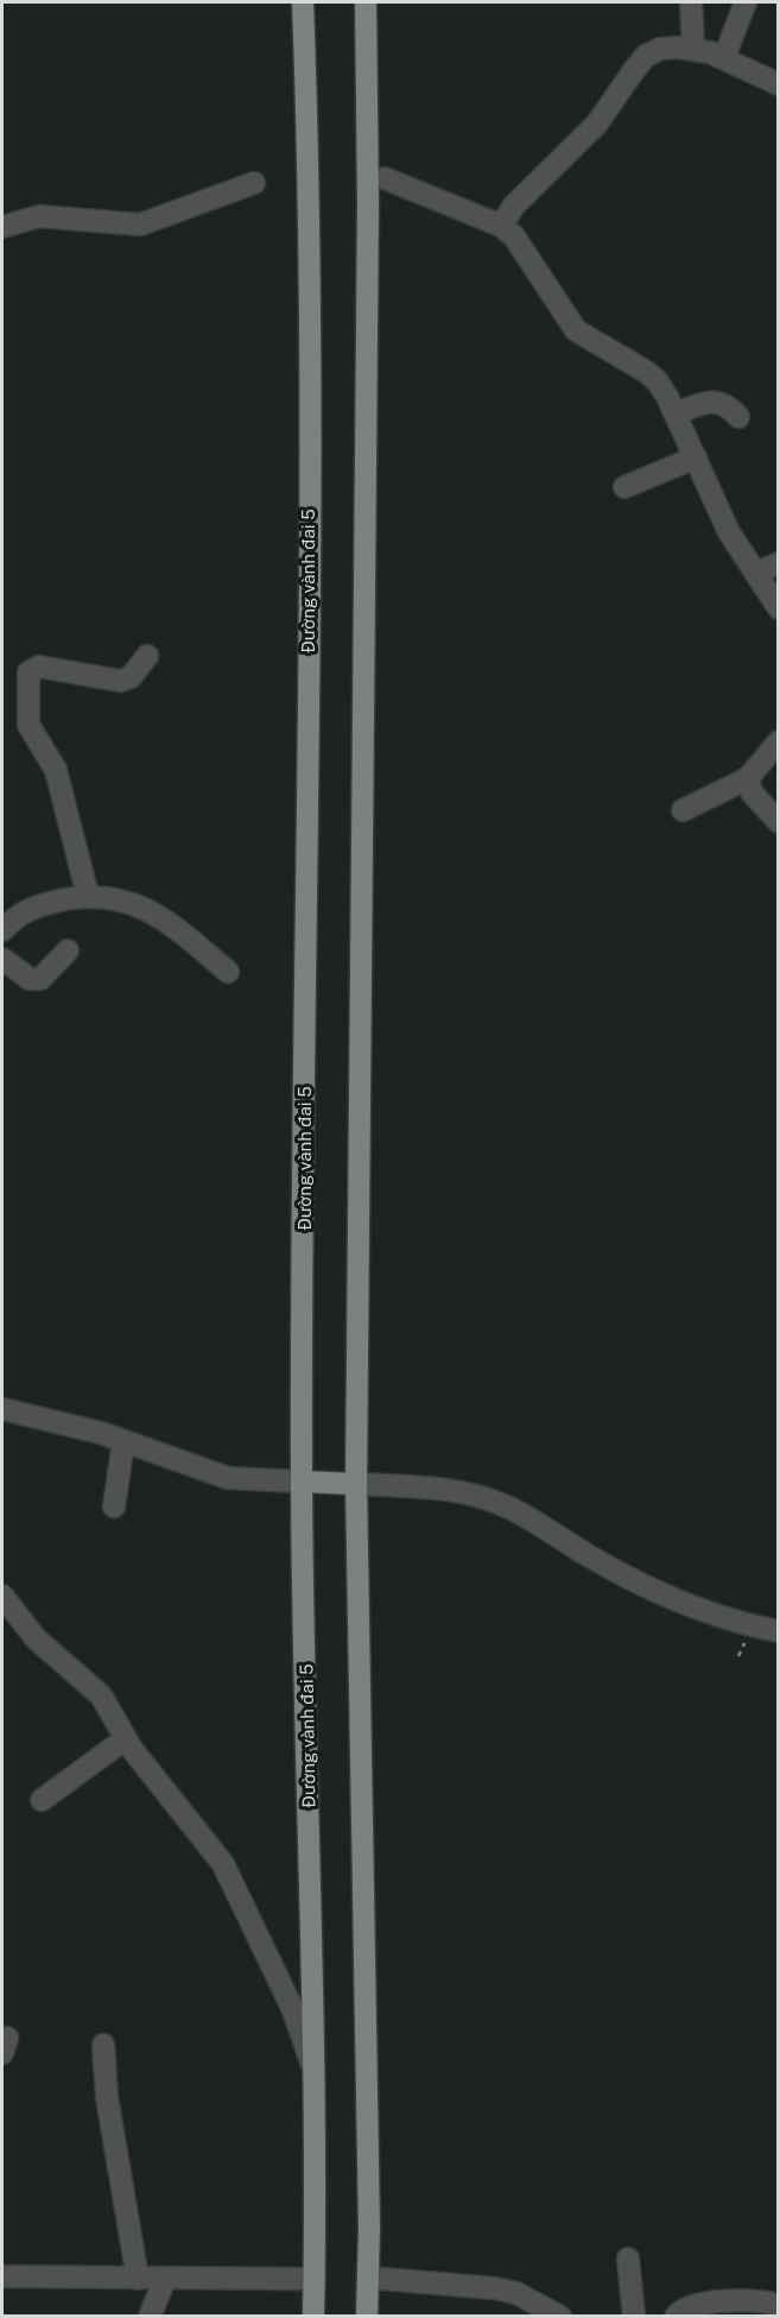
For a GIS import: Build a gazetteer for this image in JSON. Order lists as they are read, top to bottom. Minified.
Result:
{"streets":{"main road":["Đường vành đai 5"]}}
